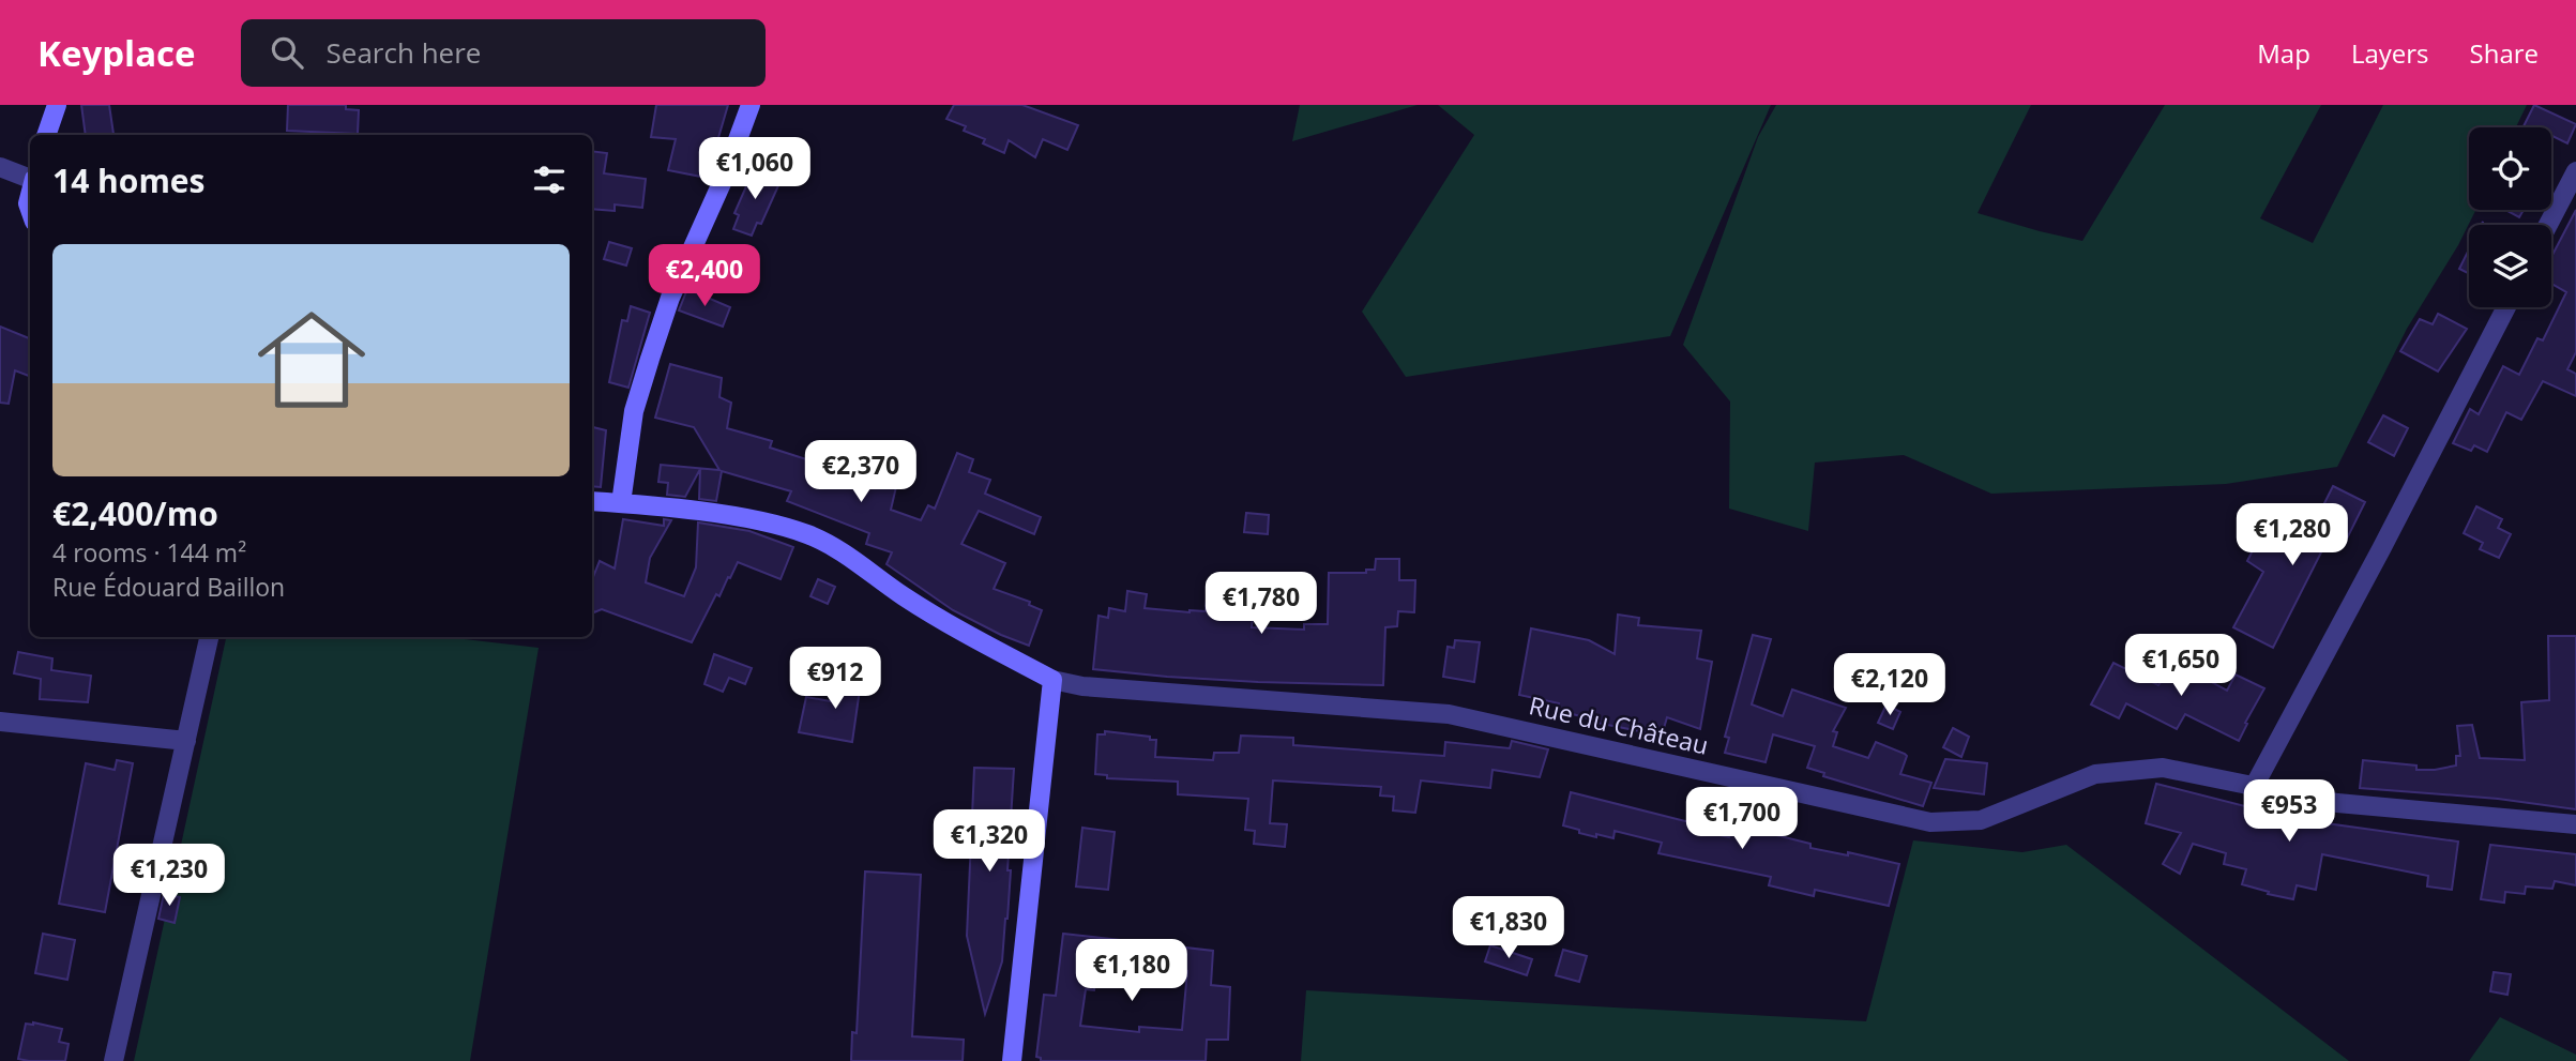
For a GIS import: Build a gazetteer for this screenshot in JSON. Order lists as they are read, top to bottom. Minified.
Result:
{"streets":{"street":["Rue du Château"]},"page":{"header":"Keyplace","search":"Search here","nav":["Map","Layers","Share"],"heading":"14 homes","price":["€1,060","€2,400","€2,370","€1,280","€1,780","€1,650","€912","€2,120","€953","€1,700","€1,320","€1,230","€1,830","€1,180"],"list":[{"name":"€2,400/mo","note":"4 rooms · 144 m² · Rue Édouard Baillon"}]}}
